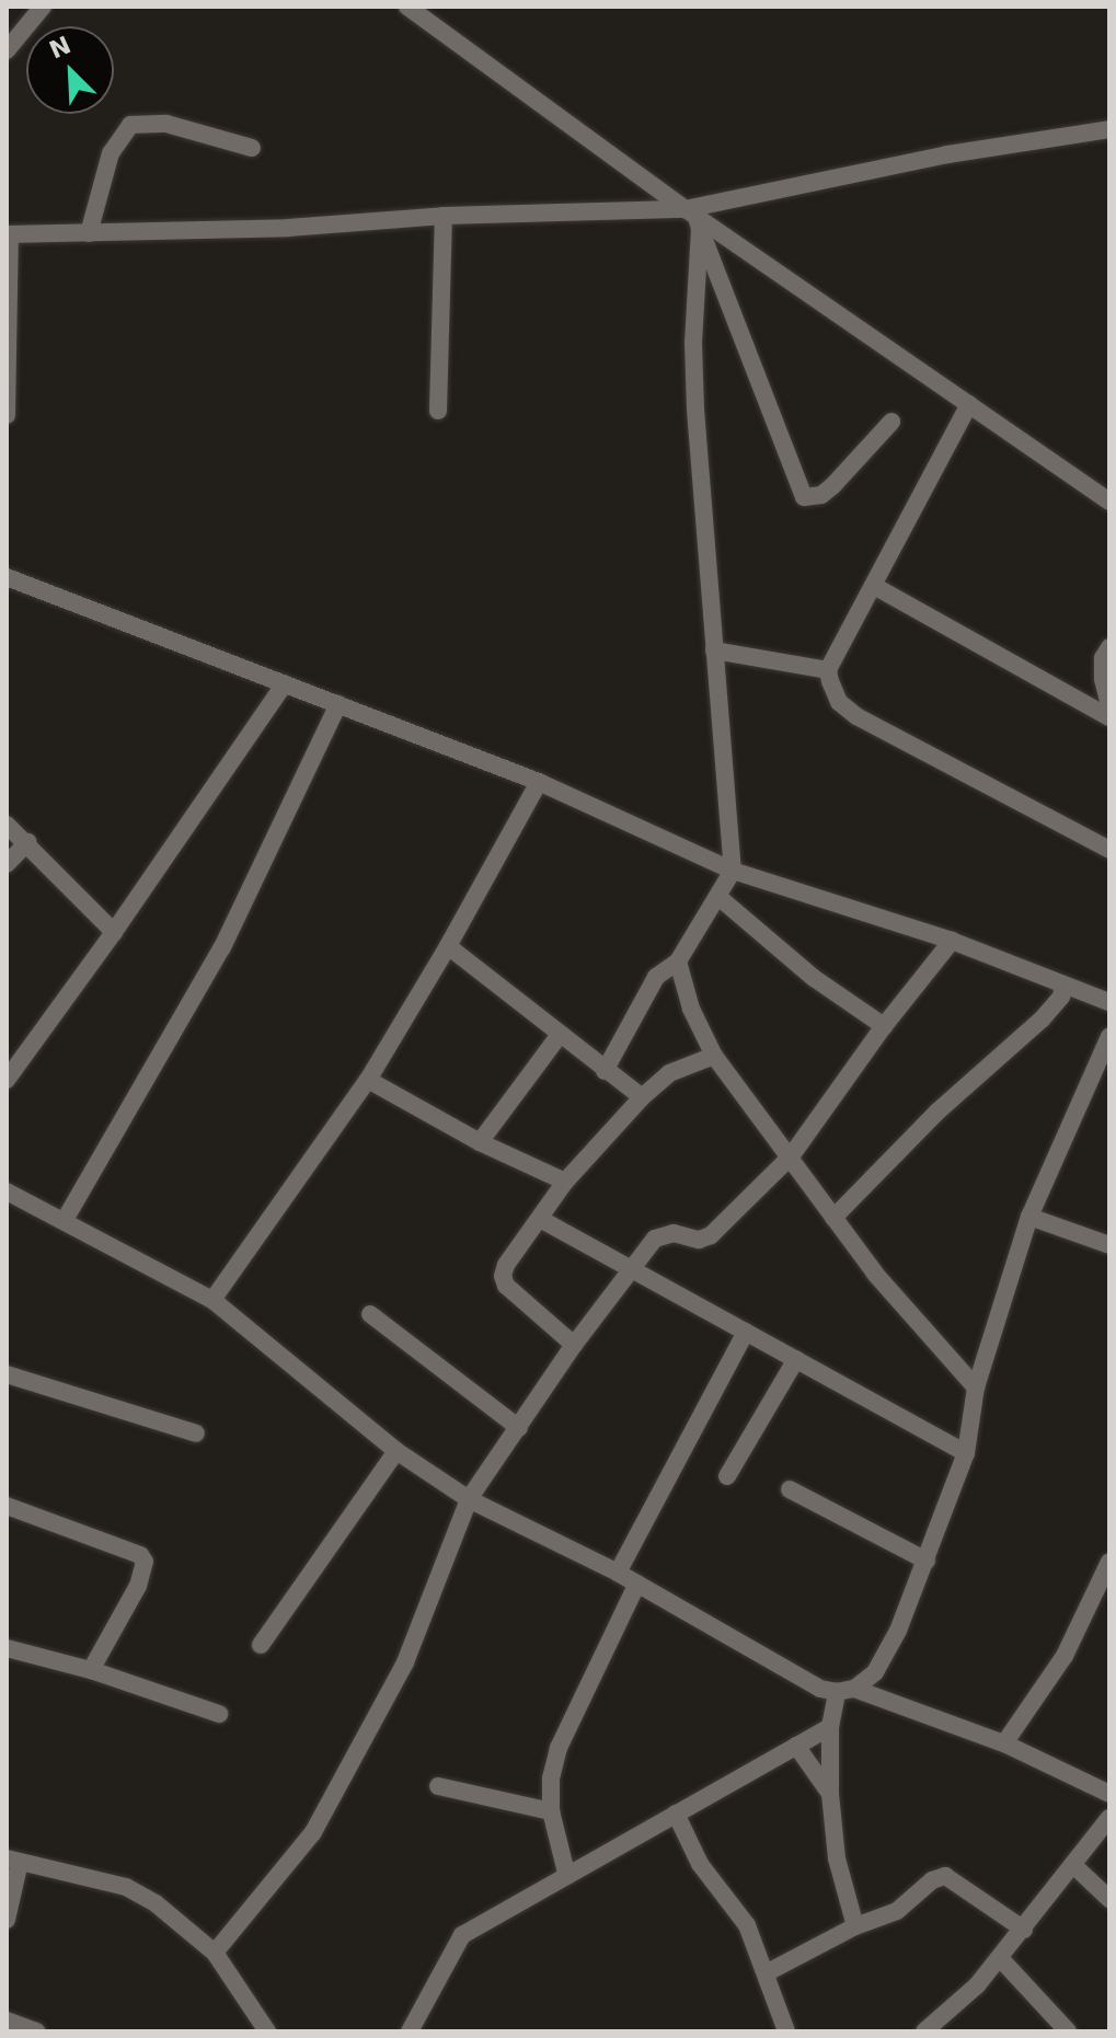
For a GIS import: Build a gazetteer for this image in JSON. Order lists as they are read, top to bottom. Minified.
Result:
{"north":"top left"}
